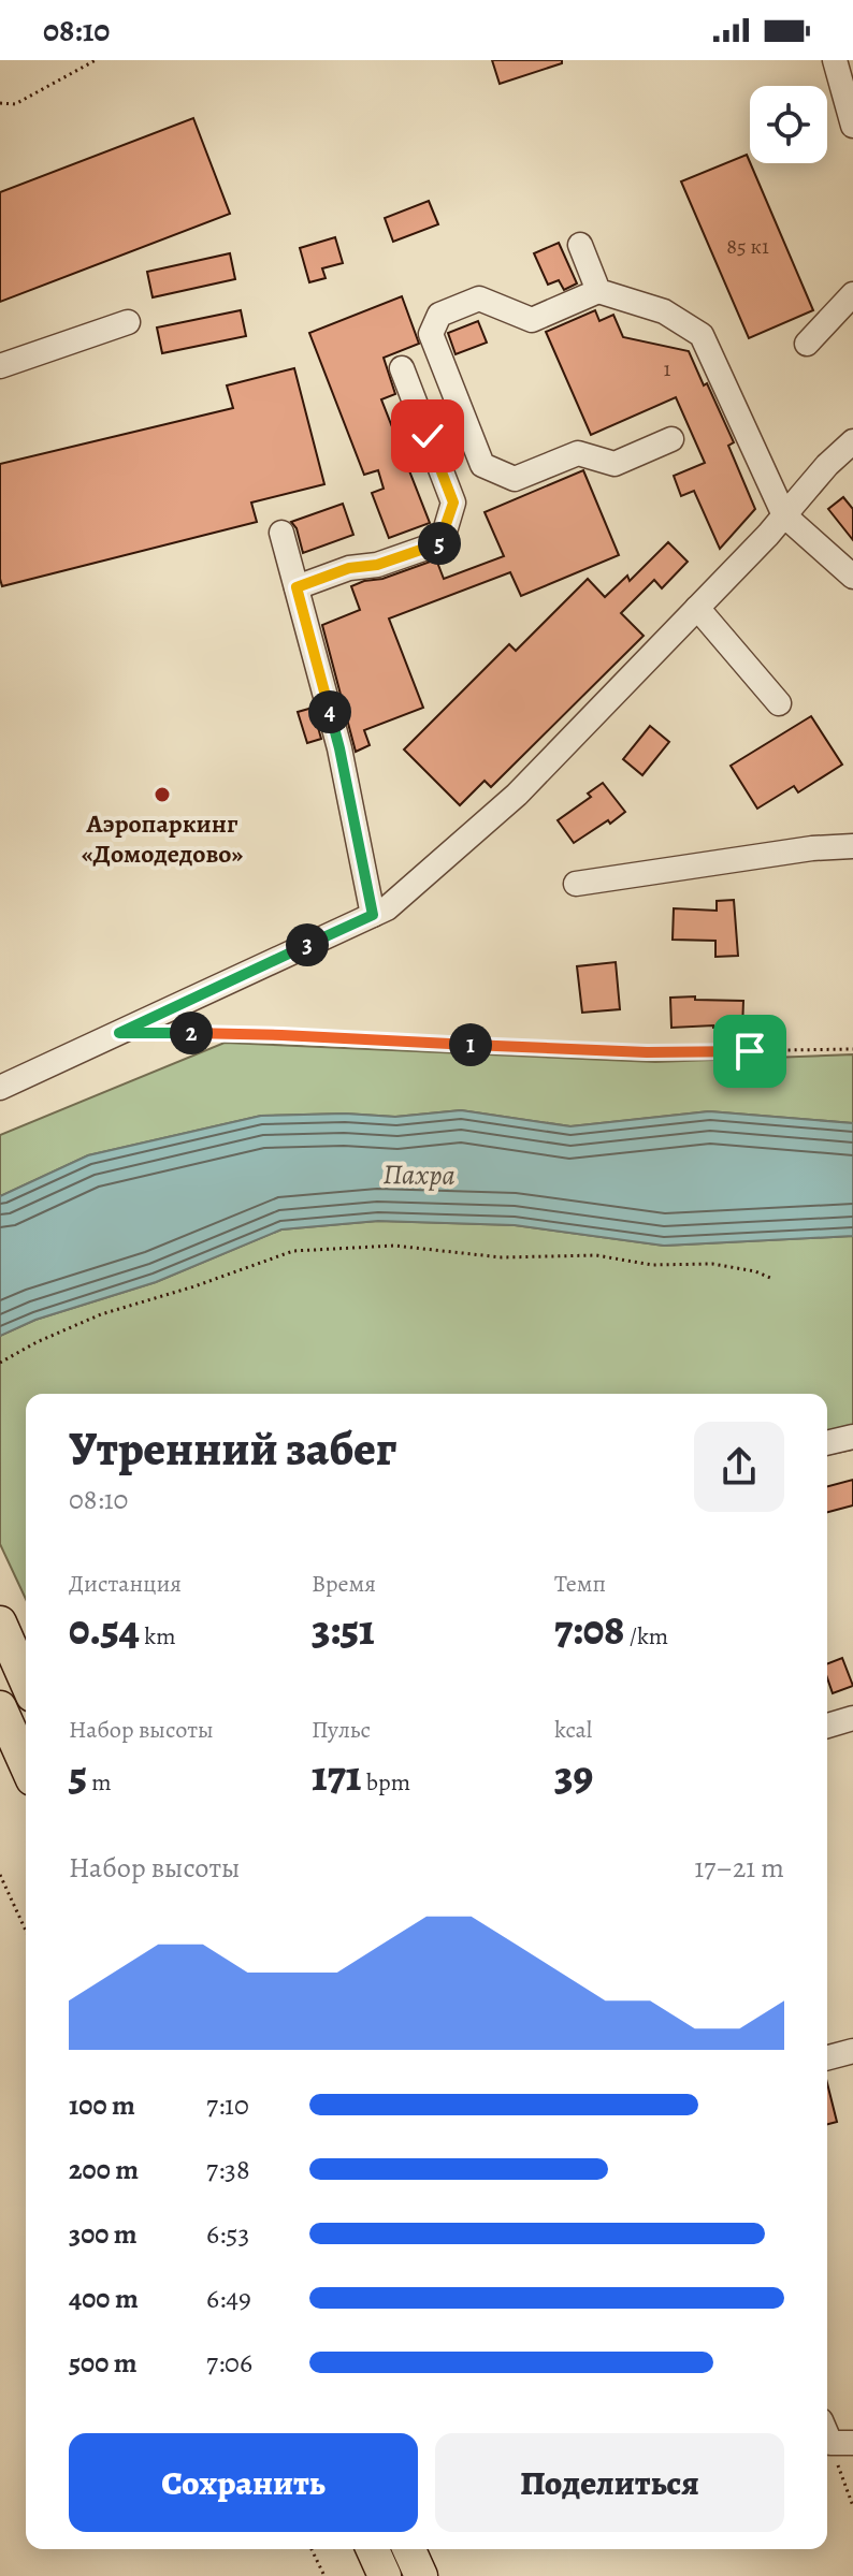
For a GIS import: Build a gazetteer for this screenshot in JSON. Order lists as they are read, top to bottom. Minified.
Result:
{"water":["Пахра"],"places":["Аэропаркинг «Домодедово»"],"house_numbers":["85 к1","1"],"page":{"status":"08:10","pins":["5","4","3","2","1"],"heading":["Утренний забег","08:10"],"stats":[["Дистанция","0.54 km"],["Время","3:51"],["Темп","7:08 /km"],["Набор высоты","5 m"],["Пульс","171 bpm"],["kcal","39"]],"chart":["Набор высоты","17–21 m"],"list":[{"name":"100 m","note":"7:10"},{"name":"200 m","note":"7:38"},{"name":"300 m","note":"6:53"},{"name":"400 m","note":"6:49"},{"name":"500 m","note":"7:06"}],"buttons":["Сохранить","Поделиться"]}}
